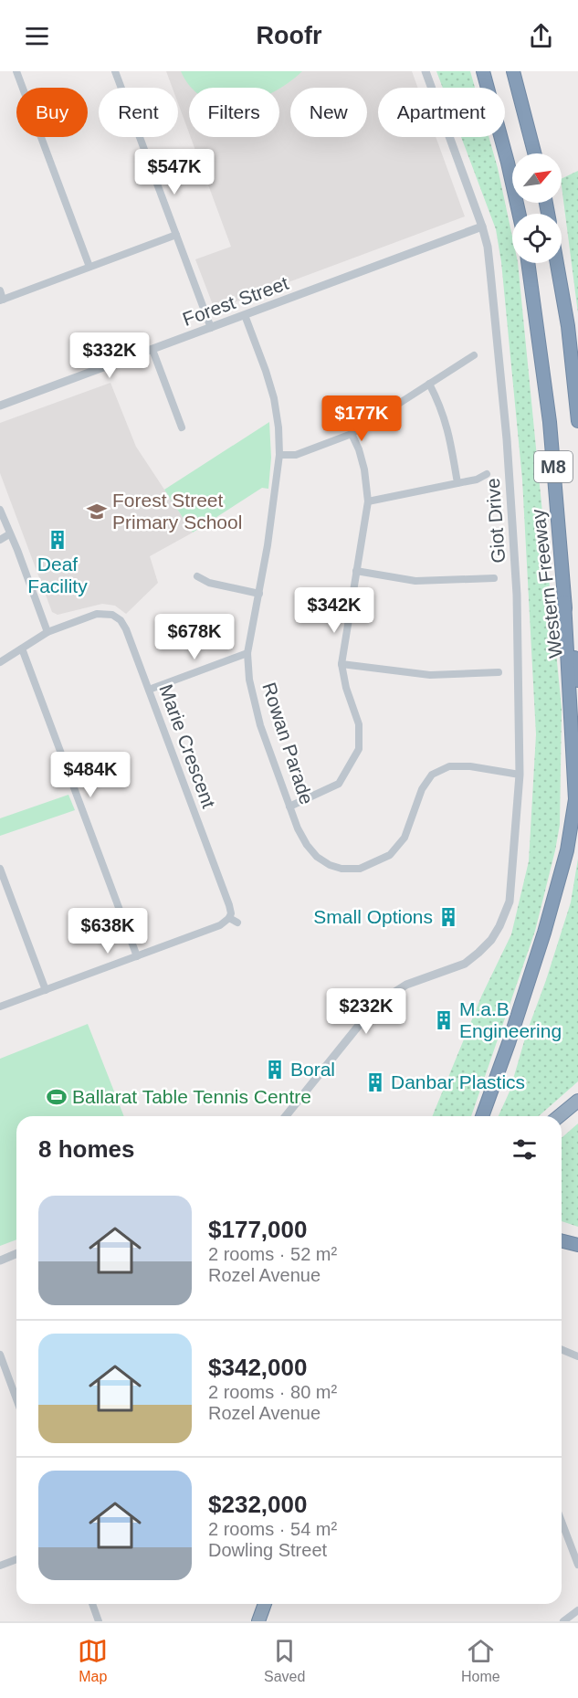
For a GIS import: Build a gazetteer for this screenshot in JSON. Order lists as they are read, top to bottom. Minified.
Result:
{"streets":{"highway":["M8","Western Freeway"],"street":["Forest Street","Giot Drive","Rowan Parade","Marie Crescent"]},"crossings":[["Forest Street","Giot Drive"],["Forest Street","Rowan Parade"],["Giot Drive","Rowan Parade"]],"places":{"school or university":["Forest Street Primary School"],"building":["Deaf Facility","Small Options","M.a.B Engineering","Boral","Danbar Plastics"],"sports":["Ballarat Table Tennis Centre"]},"north":"top right","page":{"header":"Roofr","chip":["Buy","Rent","Filters","New","Apartment"],"price":["$547K","$332K","$177K","$342K","$678K","$484K","$638K","$232K"],"heading":"8 homes","list":[{"name":"$177,000","note":"2 rooms · 52 m² · Rozel Avenue"},{"name":"$342,000","note":"2 rooms · 80 m² · Rozel Avenue"},{"name":"$232,000","note":"2 rooms · 54 m² · Dowling Street"}],"tabs":["Map","Saved","Home"]}}
